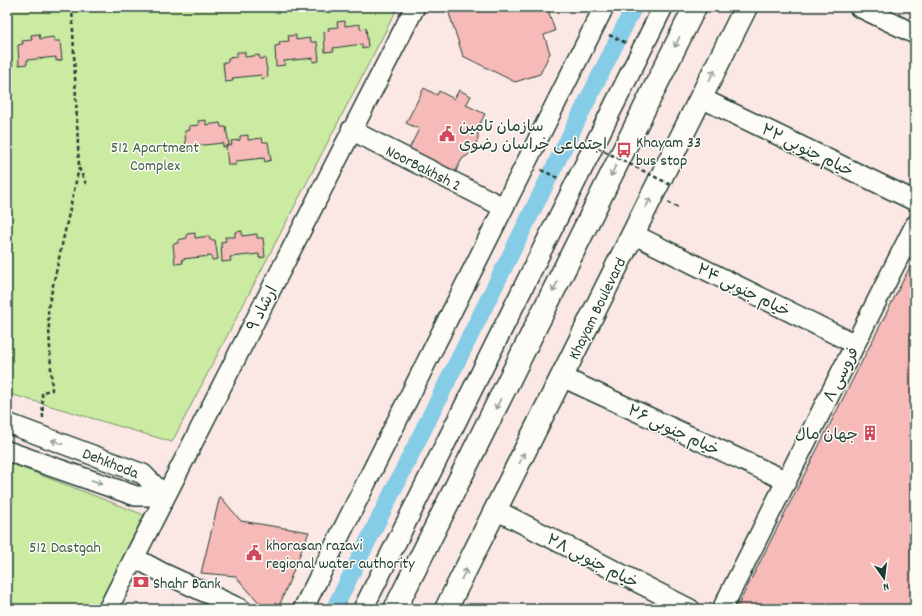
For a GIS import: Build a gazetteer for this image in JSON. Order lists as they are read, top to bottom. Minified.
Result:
{"streets":{"main road":["Khayam Boulevard"],"street":["خیام جنوبی ۲۲","NoorBakhsh 2","خیام جنوبی ۲۴","ارشاد ۹","فروسی ۸","خیام جنوبی ۲۶","Dehkhoda","خیام جنوبی ۲۸"]},"crossings":[["خیام جنوبی ۲۲","Khayam Boulevard"],["NoorBakhsh 2","ارشاد ۹"],["خیام جنوبی ۲۴","Khayam Boulevard"],["خیام جنوبی ۲۴","فروسی ۸"],["ارشاد ۹","Dehkhoda"],["Khayam Boulevard","خیام جنوبی ۲۶"],["Khayam Boulevard","خیام جنوبی ۲۸"],["فروسی ۸","خیام جنوبی ۲۶"]],"parks":["512 Apartment Complex","512 Dastgah"],"places":{"public building":["سازمان تامین اجتماعی خراسان رضوی","khorasan razavi regional water authority"],"bus stop":["Khayam 33 bus stop"],"building":["جهان مال"],"bank":["Shahr Bank"]},"north":"bottom"}
